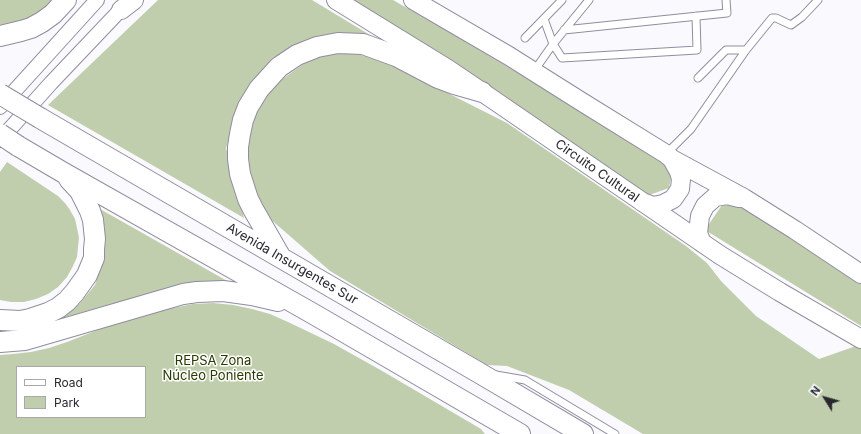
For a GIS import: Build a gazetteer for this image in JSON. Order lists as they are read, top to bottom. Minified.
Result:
{"streets":{"main road":["Avenida Insurgentes Sur"],"street":["Circuito Cultural"]},"parks":["REPSA Zona Núcleo Poniente"],"legend":["Road","Park"],"north":"top left"}
